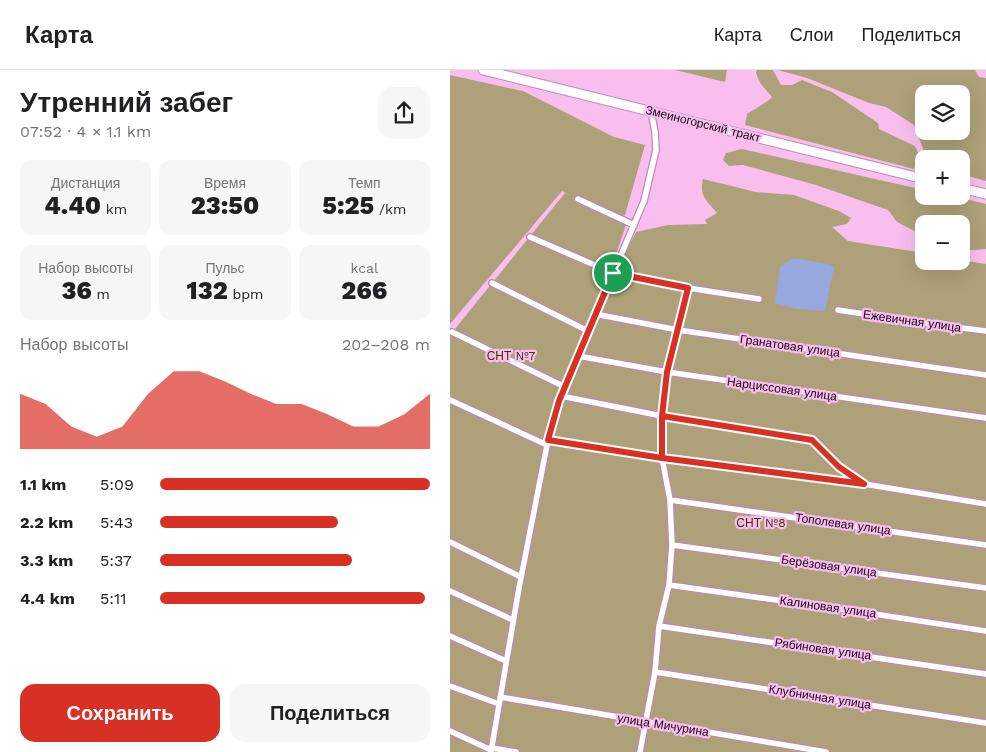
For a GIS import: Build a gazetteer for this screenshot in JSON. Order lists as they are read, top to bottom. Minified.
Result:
{"streets":{"main road":["Змеиногорский тракт"],"street":["Ежевичная улица","Гранатовая улица","Нарциссовая улица","Тополевая улица","Берёзовая улица","Калиновая улица","Рябиновая улица","Клубничная улица","улица Мичурина"]},"parks":["СНТ №7","СНТ №8"],"page":{"header":"Карта","nav":["Карта","Слои","Поделиться"],"heading":["Утренний забег","07:52 · 4 × 1.1 km"],"map_buttons":["+","−"],"stats":[["Дистанция","4.40 km"],["Время","23:50"],["Темп","5:25 /km"],["Набор высоты","36 m"],["Пульс","132 bpm"],["kcal","266"]],"chart":["Набор высоты","202–208 m"],"list":[{"name":"1.1 km","note":"5:09"},{"name":"2.2 km","note":"5:43"},{"name":"3.3 km","note":"5:37"},{"name":"4.4 km","note":"5:11"}],"buttons":["Сохранить","Поделиться"]}}
